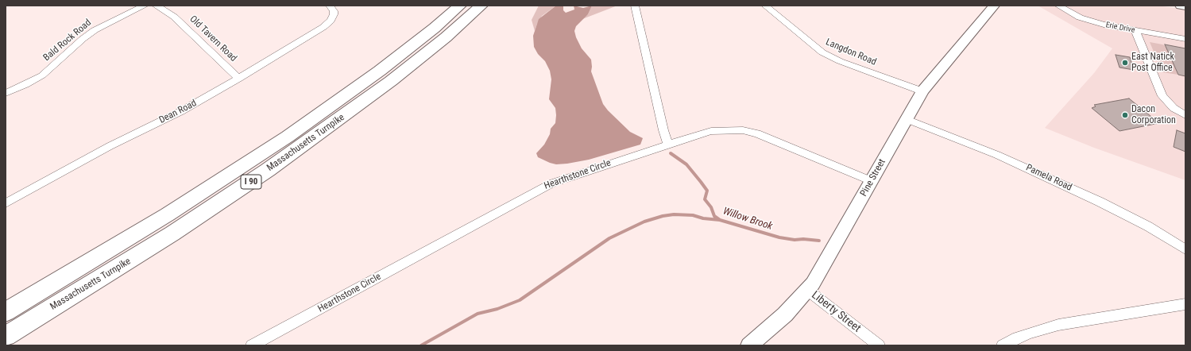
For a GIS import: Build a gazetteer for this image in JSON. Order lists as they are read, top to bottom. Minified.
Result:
{"streets":{"highway":["Massachusetts Turnpike","I 90"],"main road":["Pine Street"],"street":["Erie Drive","Old Tavern Road","Bald Rock Road","Langdon Road","Dean Road","Hearthstone Circle","Pamela Road","Liberty Street"]},"crossings":[["Old Tavern Road","Dean Road"],["Langdon Road","Pine Street"],["Hearthstone Circle","Pine Street"],["Pine Street","Pamela Road"],["Pine Street","Liberty Street"]],"water":["Willow Brook"],"places":["East Natick Post Office","Dacon Corporation"]}
